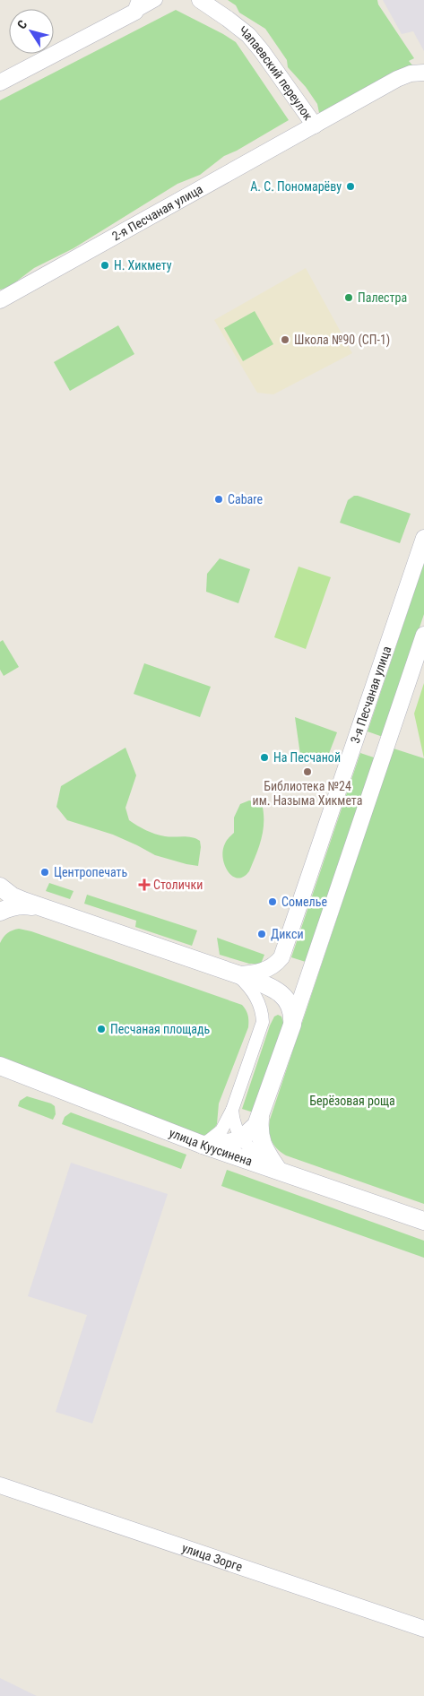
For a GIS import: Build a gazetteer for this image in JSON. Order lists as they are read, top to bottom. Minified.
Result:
{"streets":{"main road":["улица Куусинена"],"street":["Чапаевский переулок","2-я Песчаная улица","3-я Песчаная улица","улица Зорге"]},"crossings":[["Чапаевский переулок","2-я Песчаная улица"]],"parks":["Берёзовая роща"],"places":{"other":["А. С. Пономарёву","Н. Хикмету","Палестра","Школа №90 (СП-1)","Cabare","На Песчаной","Библиотека №24 им. Назыма Хикмета","Центропечать","Сомелье","Дикси","Песчаная площадь"],"health":["Столички"]},"north":"top left"}
